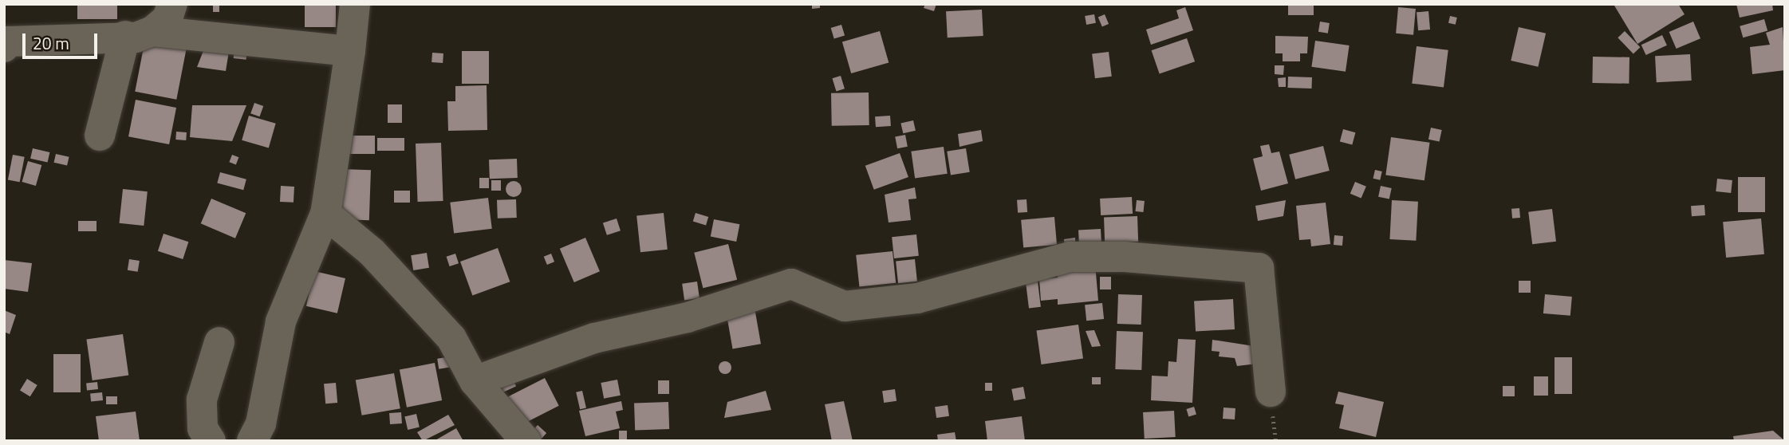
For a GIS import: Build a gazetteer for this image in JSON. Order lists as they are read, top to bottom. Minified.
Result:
{"scale_bar":"20 m"}
